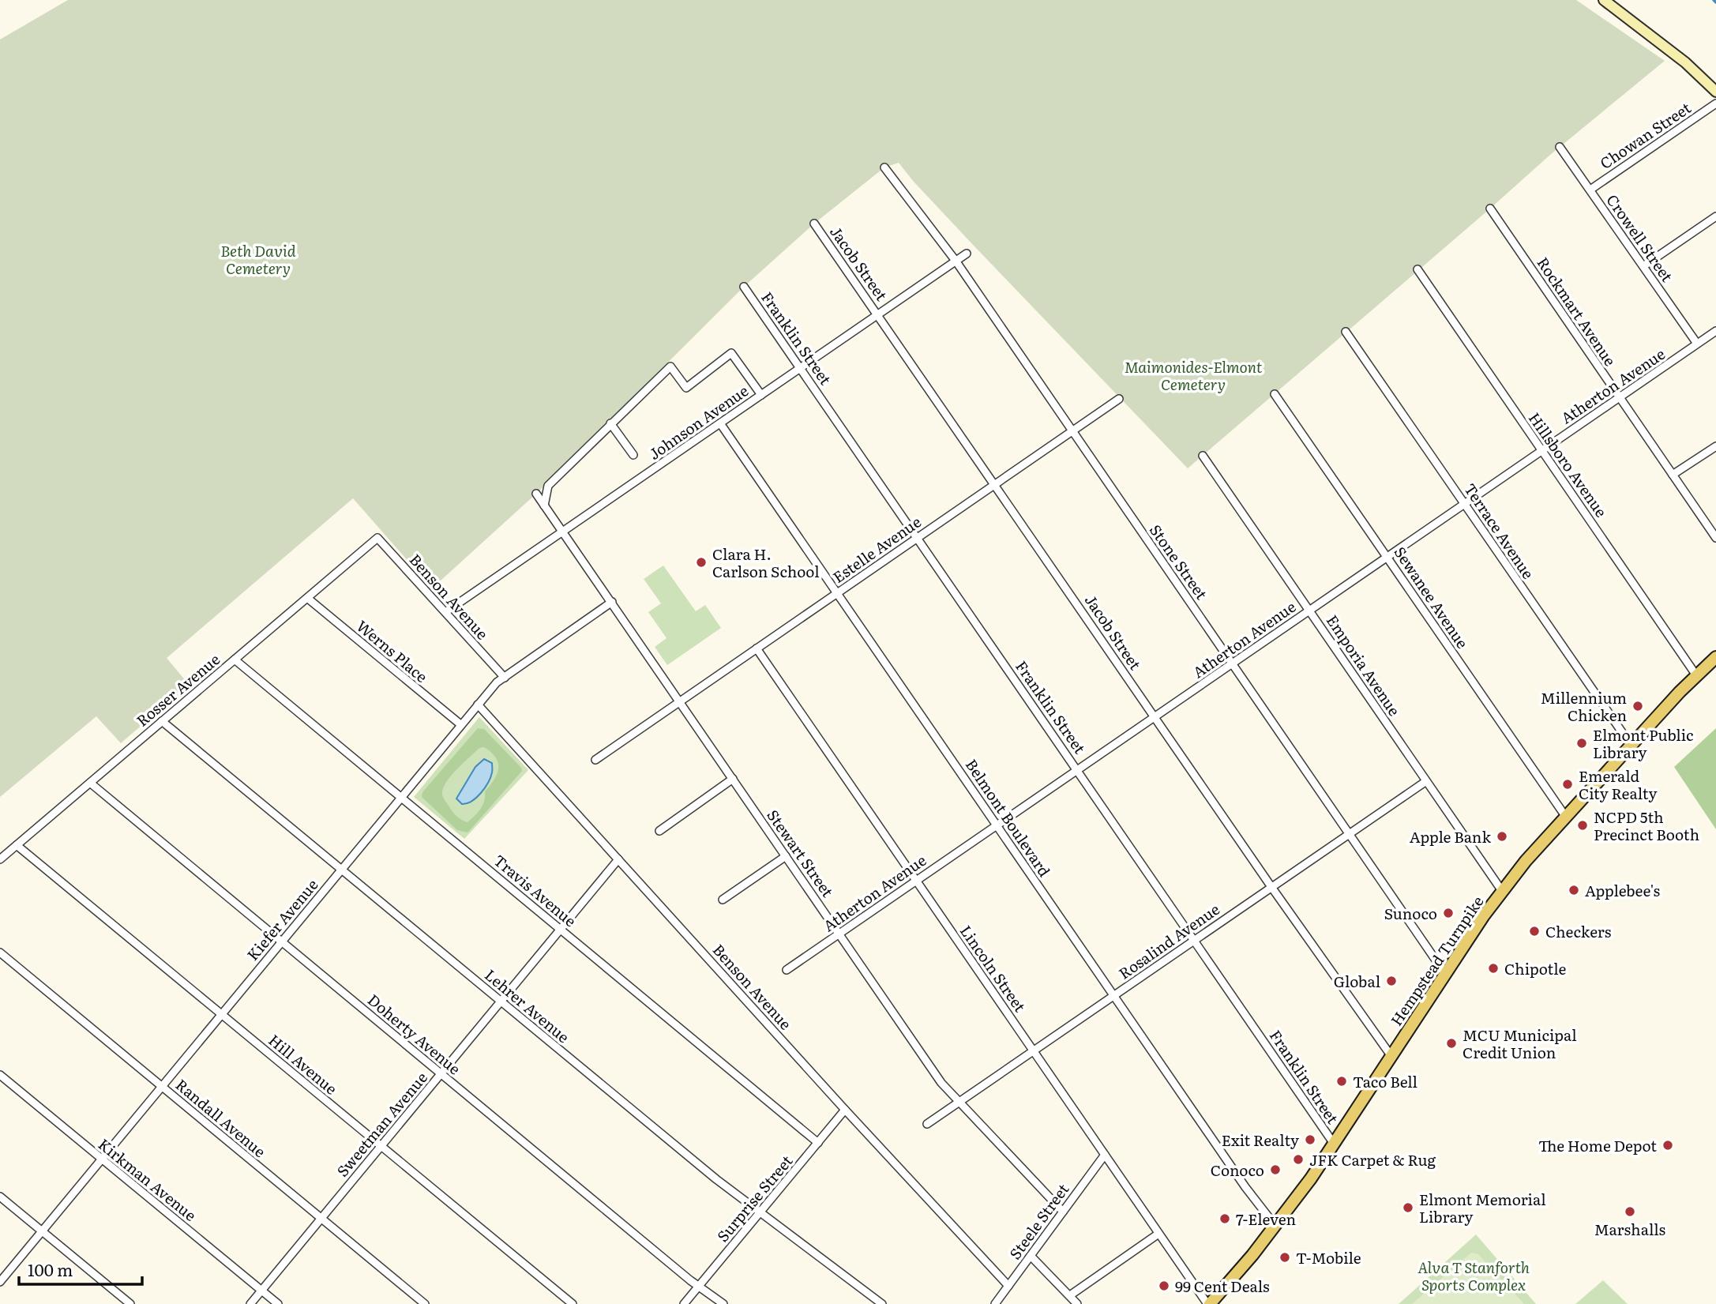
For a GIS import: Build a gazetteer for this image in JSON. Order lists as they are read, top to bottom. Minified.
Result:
{"streets":{"main road":["Hempstead Turnpike"],"street":["Chowan Street","Crowell Street","Jacob Street","Rockmart Avenue","Franklin Street","Atherton Avenue","Johnson Avenue","Hillsboro Avenue","Terrace Avenue","Estelle Avenue","Stone Street","Benson Avenue","Sewanee Avenue","Werns Place","Emporia Avenue","Rosser Avenue","Belmont Boulevard","Stewart Street","Travis Avenue","Kiefer Avenue","Rosalind Avenue","Lincoln Street","Lehrer Avenue","Doherty Avenue","Hill Avenue","Randall Avenue","Sweetman Avenue","Kirkman Avenue","Surprise Street","Steele Street"]},"crossings":[["Chowan Street","Crowell Street"],["Crowell Street","Atherton Avenue"],["Jacob Street","Atherton Avenue"],["Jacob Street","Johnson Avenue"],["Jacob Street","Estelle Avenue"],["Jacob Street","Rosalind Avenue"],["Jacob Street","Hempstead Turnpike"],["Rockmart Avenue","Atherton Avenue"],["Franklin Street","Atherton Avenue"],["Franklin Street","Johnson Avenue"],["Franklin Street","Estelle Avenue"],["Franklin Street","Rosalind Avenue"],["Franklin Street","Hempstead Turnpike"],["Atherton Avenue","Hillsboro Avenue"],["Atherton Avenue","Terrace Avenue"],["Atherton Avenue","Stone Street"],["Atherton Avenue","Sewanee Avenue"],["Atherton Avenue","Emporia Avenue"],["Atherton Avenue","Belmont Boulevard"],["Atherton Avenue","Stewart Street"],["Atherton Avenue","Lincoln Street"],["Johnson Avenue","Stone Street"],["Johnson Avenue","Benson Avenue"],["Johnson Avenue","Belmont Boulevard"],["Johnson Avenue","Stewart Street"],["Hillsboro Avenue","Hempstead Turnpike"],["Terrace Avenue","Hempstead Turnpike"],["Estelle Avenue","Stone Street"],["Estelle Avenue","Belmont Boulevard"],["Estelle Avenue","Stewart Street"],["Estelle Avenue","Lincoln Street"],["Stone Street","Rosalind Avenue"],["Stone Street","Hempstead Turnpike"],["Benson Avenue","Rosser Avenue"],["Benson Avenue","Kiefer Avenue"],["Benson Avenue","Sweetman Avenue"],["Benson Avenue","Surprise Street"],["Benson Avenue","Steele Street"],["Sewanee Avenue","Hempstead Turnpike"],["Werns Place","Rosser Avenue"],["Werns Place","Kiefer Avenue"],["Emporia Avenue","Rosalind Avenue"],["Emporia Avenue","Hempstead Turnpike"],["Rosser Avenue","Travis Avenue"],["Rosser Avenue","Lehrer Avenue"],["Rosser Avenue","Doherty Avenue"],["Rosser Avenue","Hill Avenue"],["Belmont Boulevard","Rosalind Avenue"],["Belmont Boulevard","Hempstead Turnpike"],["Stewart Street","Kiefer Avenue"],["Stewart Street","Rosalind Avenue"],["Stewart Street","Steele Street"],["Travis Avenue","Kiefer Avenue"],["Travis Avenue","Sweetman Avenue"],["Travis Avenue","Surprise Street"],["Kiefer Avenue","Lehrer Avenue"],["Kiefer Avenue","Doherty Avenue"],["Kiefer Avenue","Hill Avenue"],["Kiefer Avenue","Randall Avenue"],["Kiefer Avenue","Kirkman Avenue"],["Rosalind Avenue","Lincoln Street"],["Hempstead Turnpike","Lincoln Street"],["Lincoln Street","Steele Street"],["Lehrer Avenue","Sweetman Avenue"],["Lehrer Avenue","Surprise Street"],["Doherty Avenue","Sweetman Avenue"],["Doherty Avenue","Surprise Street"],["Hill Avenue","Sweetman Avenue"],["Randall Avenue","Sweetman Avenue"],["Sweetman Avenue","Kirkman Avenue"]],"parks":["Beth David Cemetery","Maimonides-Elmont Cemetery","Alva T Stanforth Sports Complex"],"places":["Clara H. Carlson School","Millennium Chicken","Elmont Public Library","Emerald City Realty","NCPD 5th Precinct Booth","Apple Bank","Applebee's","Sunoco","Checkers","Chipotle","Global","MCU Municipal Credit Union","Taco Bell","Exit Realty","The Home Depot","JFK Carpet & Rug","Conoco","Elmont Memorial Library","Marshalls","7-Eleven","T-Mobile","99 Cent Deals"],"scale_bar":"100 m"}
